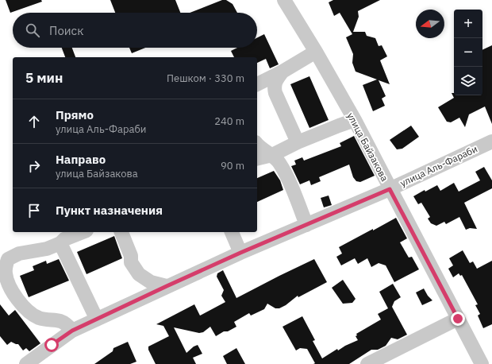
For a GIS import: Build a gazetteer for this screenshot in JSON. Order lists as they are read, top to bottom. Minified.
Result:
{"streets":{"street":["улица Байзакова","улица Аль-Фараби"]},"crossings":[["улица Байзакова","улица Аль-Фараби"]],"north":"left","page":{"map_buttons":["+","−"],"search":"Поиск","heading":["5 мин","Пешком · 330 m"],"list":[["Прямо","улица Аль-Фараби","240 m"],["Направо","улица Байзакова","90 m"],"Пункт назначения"]}}
